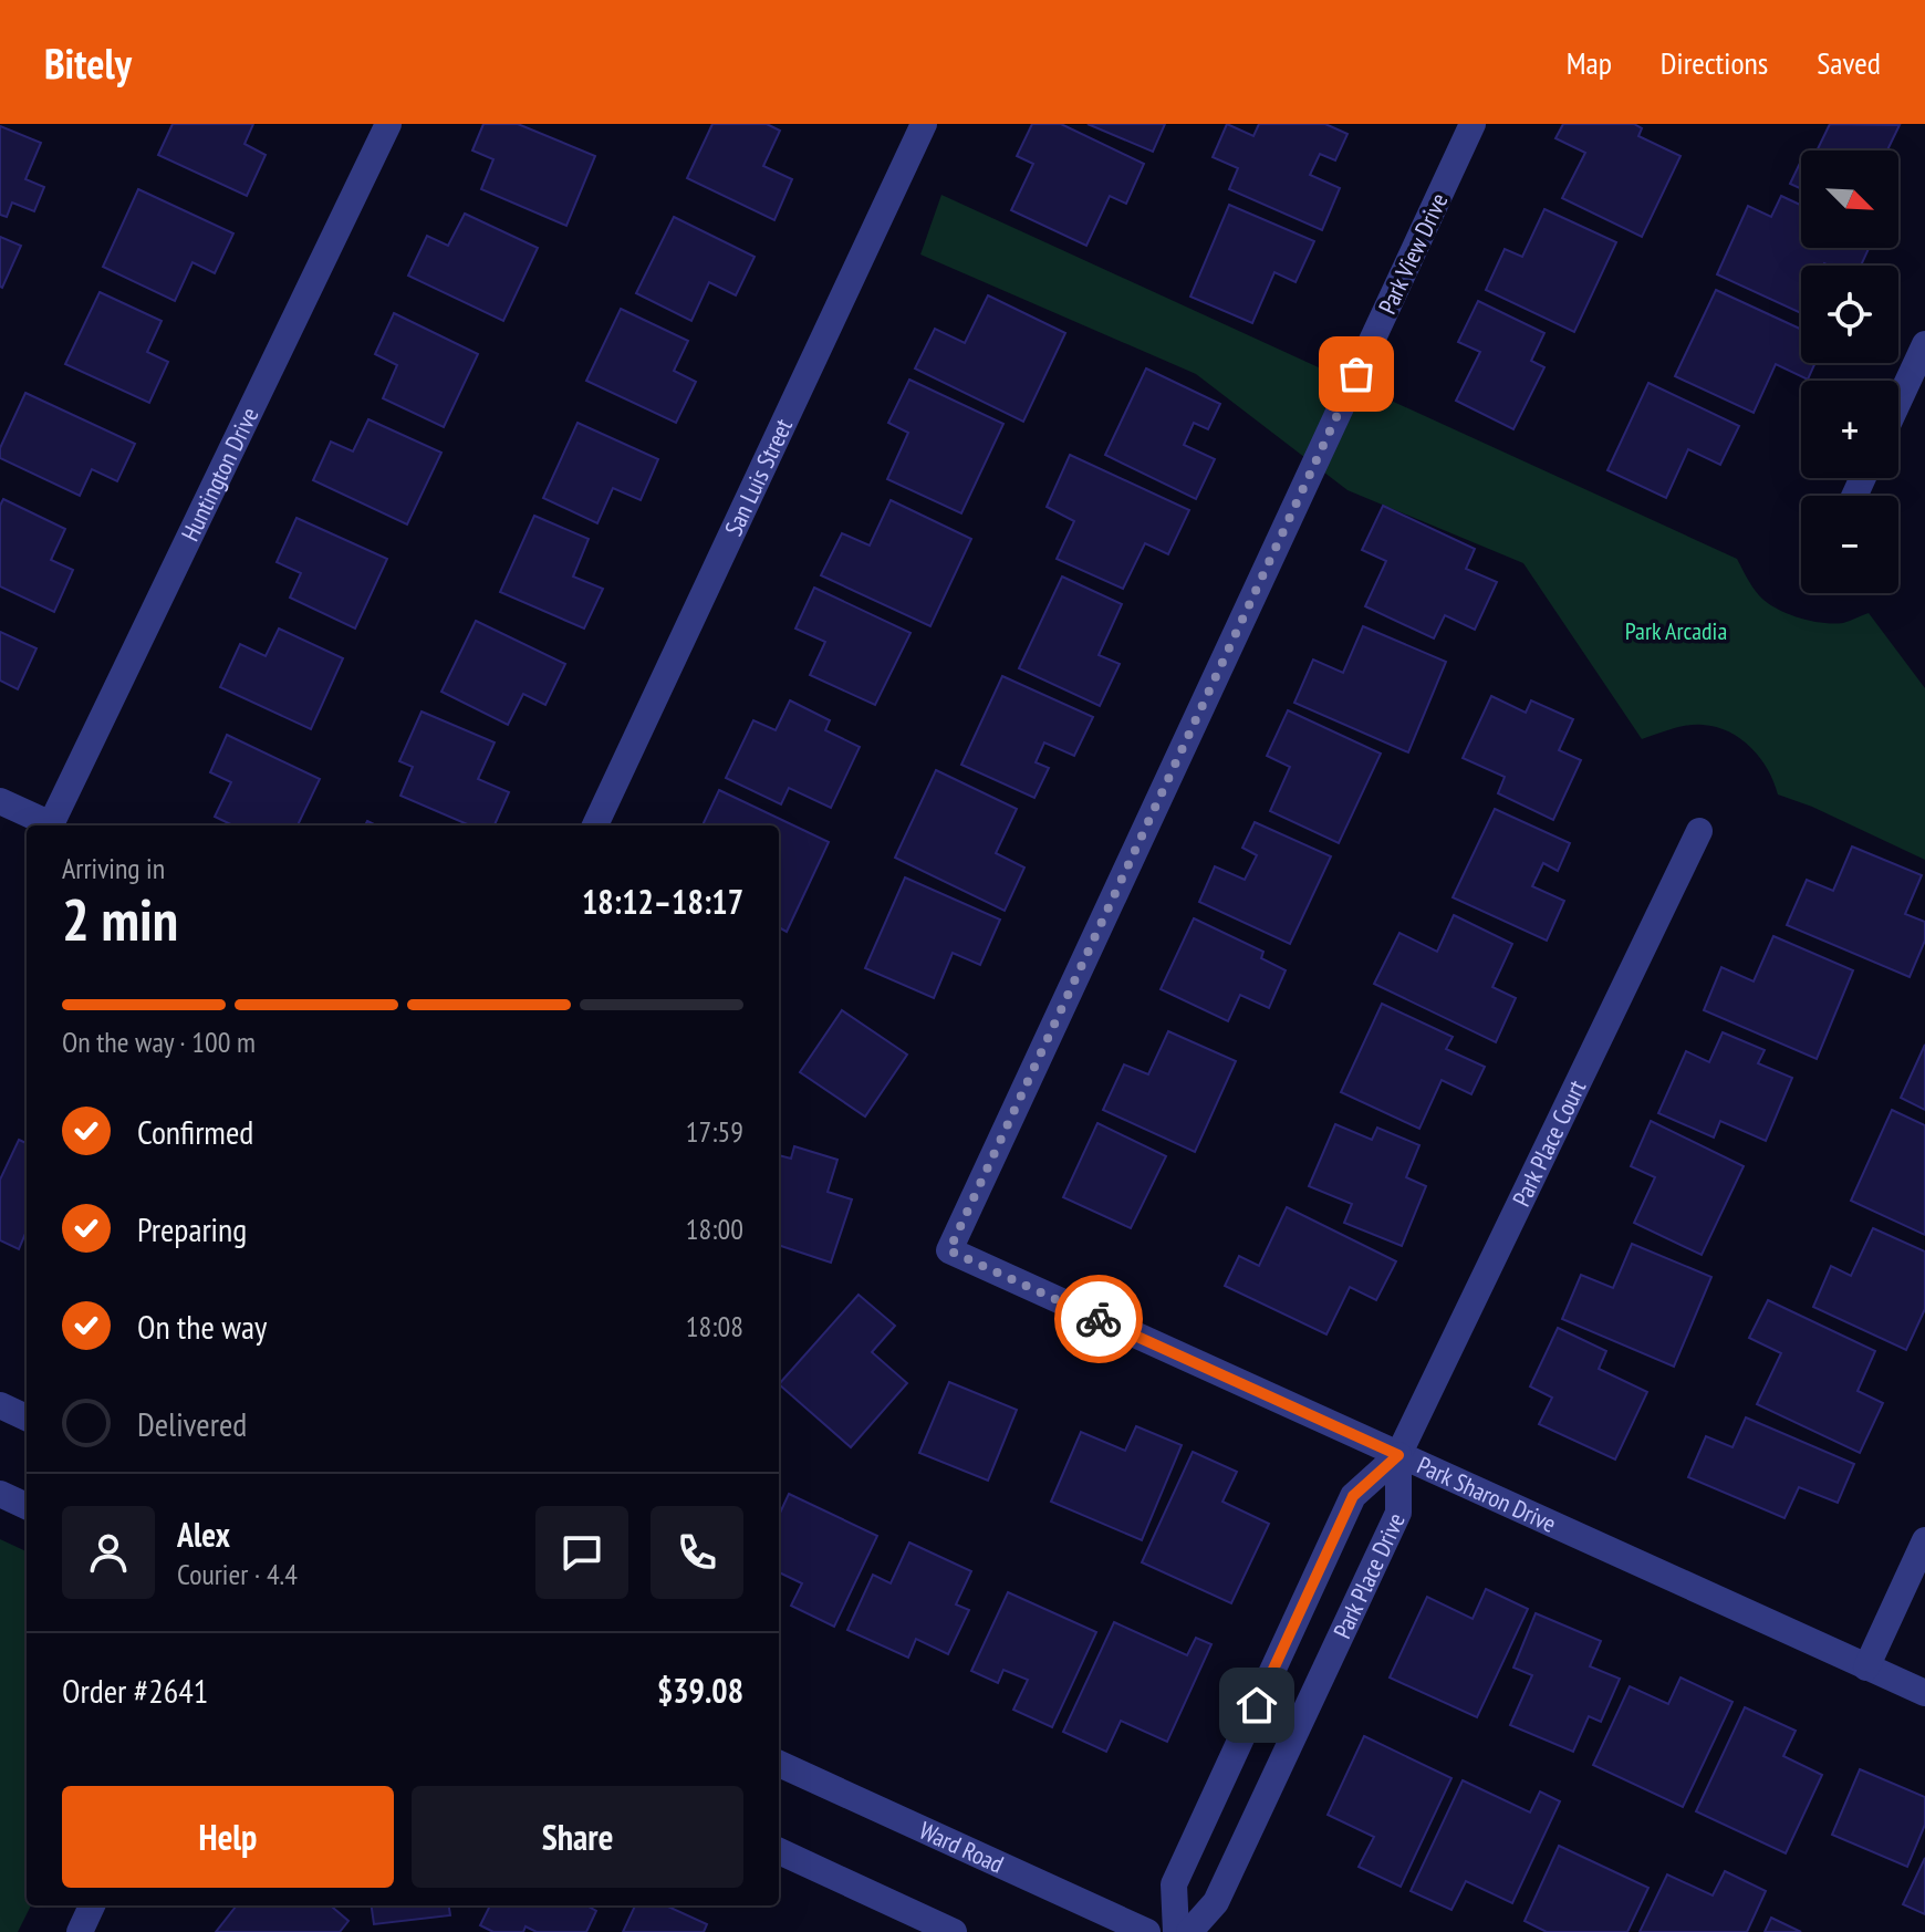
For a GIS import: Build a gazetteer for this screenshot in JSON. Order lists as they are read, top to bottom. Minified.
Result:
{"streets":{"street":["Park View Drive","Huntington Drive","San Luis Street","Park Place Court","Park Sharon Drive","Park Place Drive","Ward Road"]},"crossings":[["Park View Drive","Park Sharon Drive"],["Park Place Court","Park Sharon Drive"],["Park Place Court","Park Place Drive"],["Park Sharon Drive","Park Place Drive"]],"parks":["Park Arcadia"],"north":"bottom right","page":{"header":"Bitely","nav":["Map","Directions","Saved"],"map_buttons":["+","−"],"heading":["2 min","Arriving in","18:12–18:17"],"panel":["Alex","Courier · 4.4","Order #2641","$39.08"],"bar":"On the way · 100 m","list":[["Confirmed","17:59"],["Preparing","18:00"],["On the way","18:08"],"Delivered"],"buttons":["Help","Share"]}}
